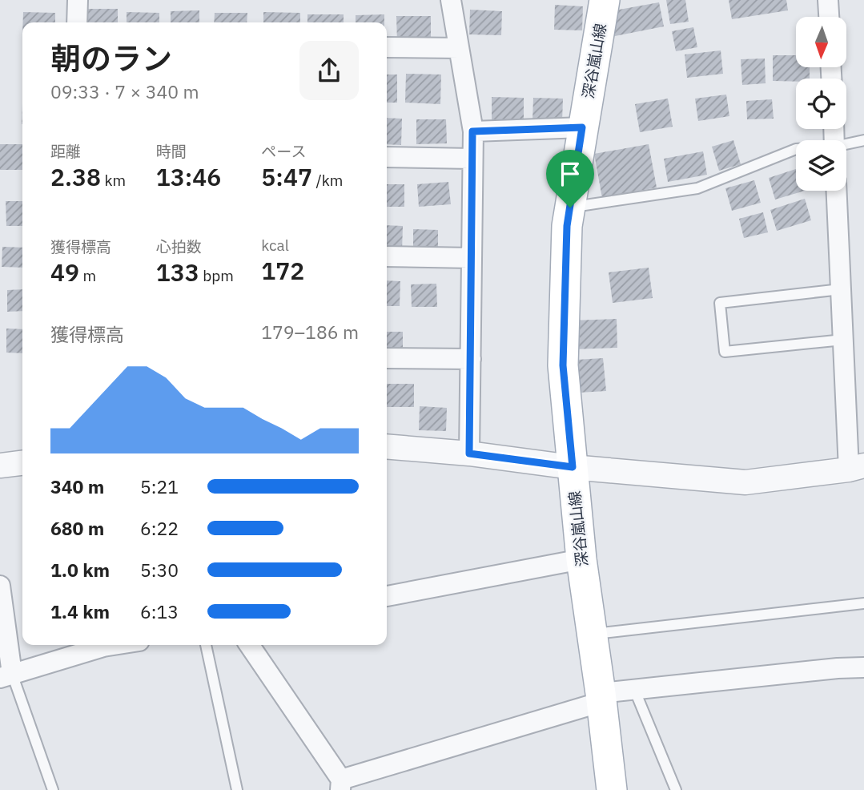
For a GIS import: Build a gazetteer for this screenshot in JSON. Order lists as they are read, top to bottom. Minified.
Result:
{"streets":{"main road":["深谷嵐山線"]},"north":"bottom","page":{"heading":["朝のラン","09:33 · 7 × 340 m"],"stats":[["距離","2.38 km"],["時間","13:46"],["ペース","5:47 /km"],["獲得標高","49 m"],["心拍数","133 bpm"],["kcal","172"]],"chart":["獲得標高","179–186 m"],"list":[{"name":"340 m","note":"5:21"},{"name":"680 m","note":"6:22"},{"name":"1.0 km","note":"5:30"},{"name":"1.4 km","note":"6:13"}]}}
